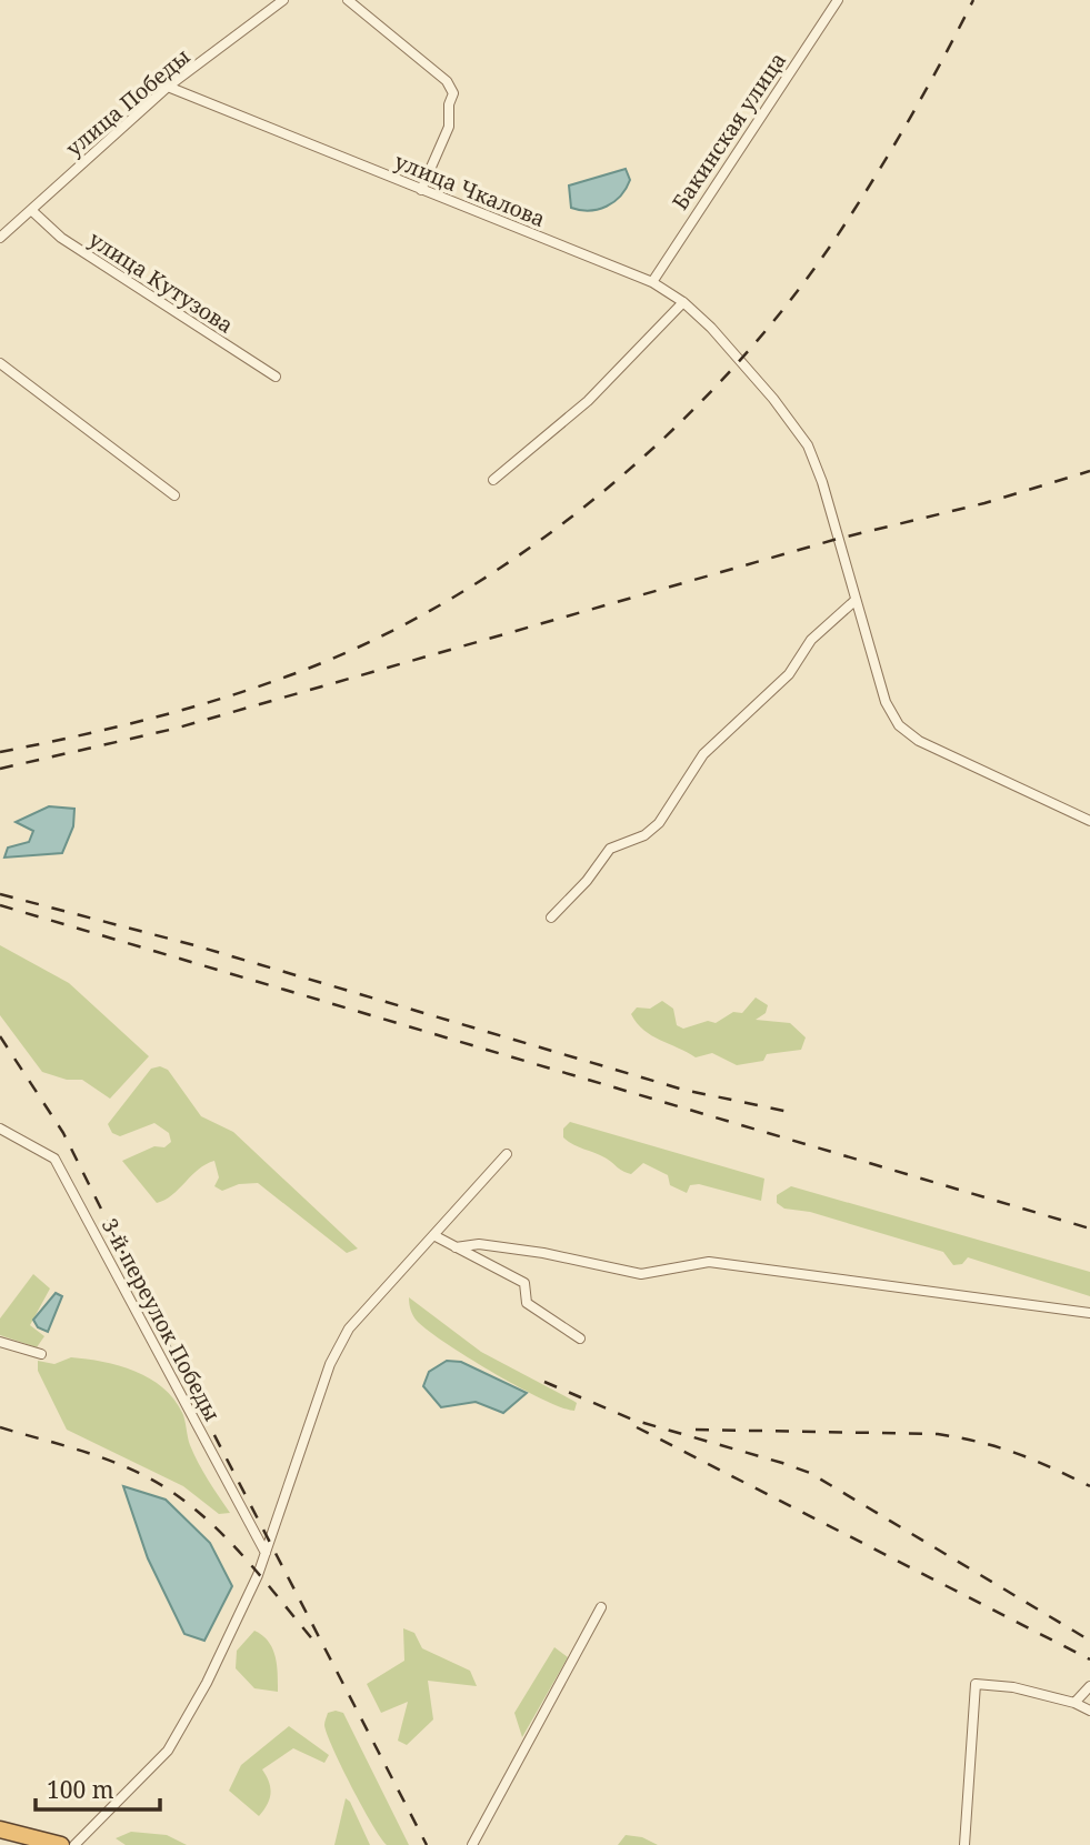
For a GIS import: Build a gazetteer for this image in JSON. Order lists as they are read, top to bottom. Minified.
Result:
{"streets":{"street":["улица Победы","Бакинская улица","улица Чкалова","улица Кутузова","3-й переулок Победы"]},"crossings":[["улица Победы","улица Чкалова"],["улица Победы","улица Кутузова"],["Бакинская улица","улица Чкалова"]],"scale_bar":"100 m"}
